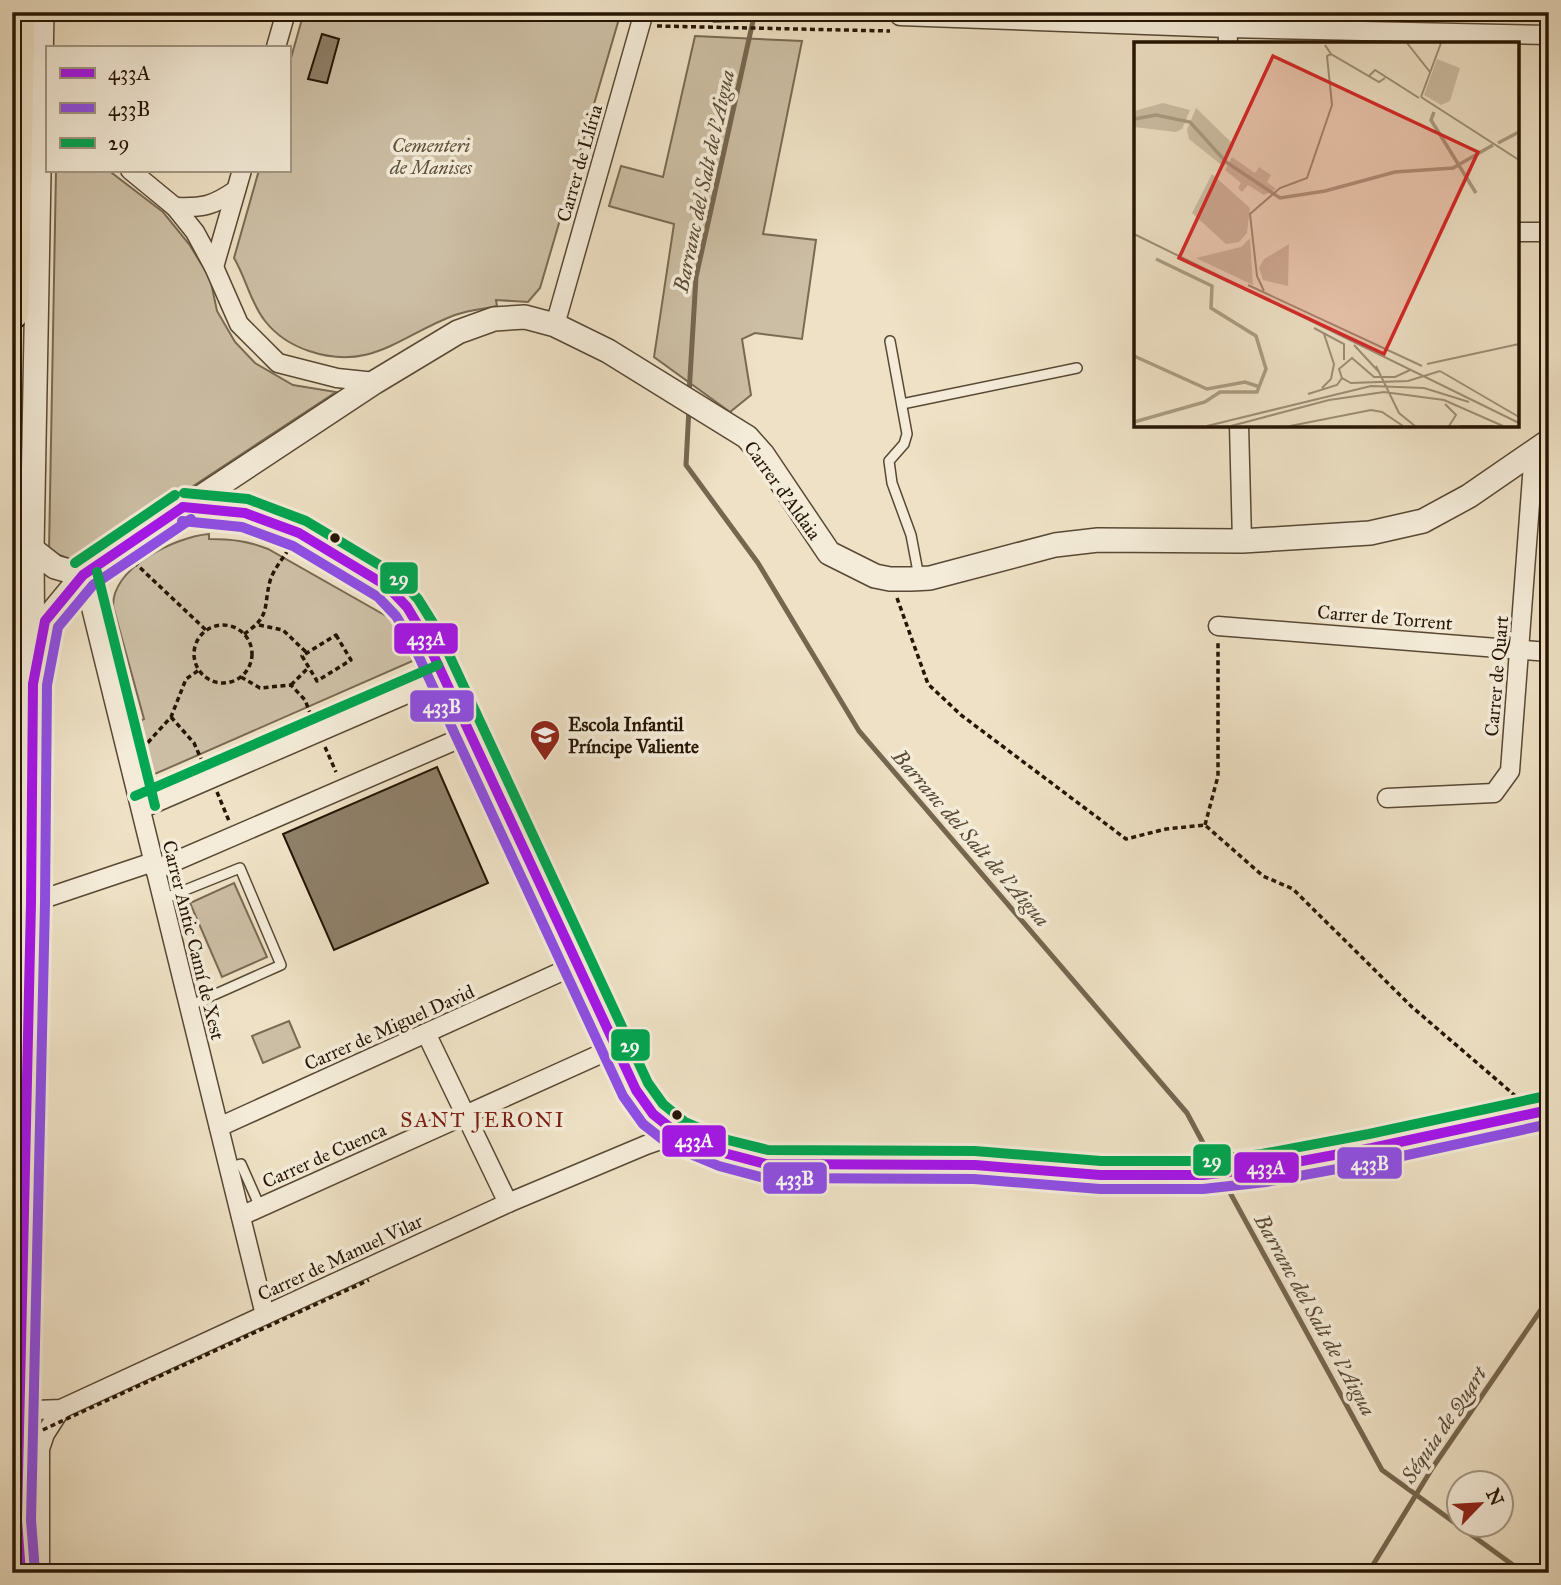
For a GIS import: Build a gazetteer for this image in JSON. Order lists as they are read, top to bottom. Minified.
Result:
{"streets":{"street":["Carrer de Llíria","Carrer d’Aldaia","Carrer de Torrent","Carrer de Quart","Carrer Antic Camí de Xest","Carrer de Miguel David","Carrer de Cuenca","Carrer de Manuel Vilar"]},"crossings":[["Carrer de Llíria","Carrer d’Aldaia"],["Carrer d’Aldaia","Carrer de Quart"],["Carrer d’Aldaia","Carrer Antic Camí de Xest"],["Carrer de Torrent","Carrer de Quart"],["Carrer Antic Camí de Xest","Carrer de Miguel David"],["Carrer Antic Camí de Xest","Carrer de Cuenca"],["Carrer Antic Camí de Xest","Carrer de Manuel Vilar"]],"districts":["SANT JERONI"],"water":["Barranc del Salt de l'Aigua","Séquia de Quart"],"parks":["Cementeri de Manises"],"places":{"school or university":["Escola Infantil Príncipe Valiente"]},"lines":["transit line 29","transit line 433A","transit line 433B"],"legend":["433A","433B","29"],"north":"top right"}
